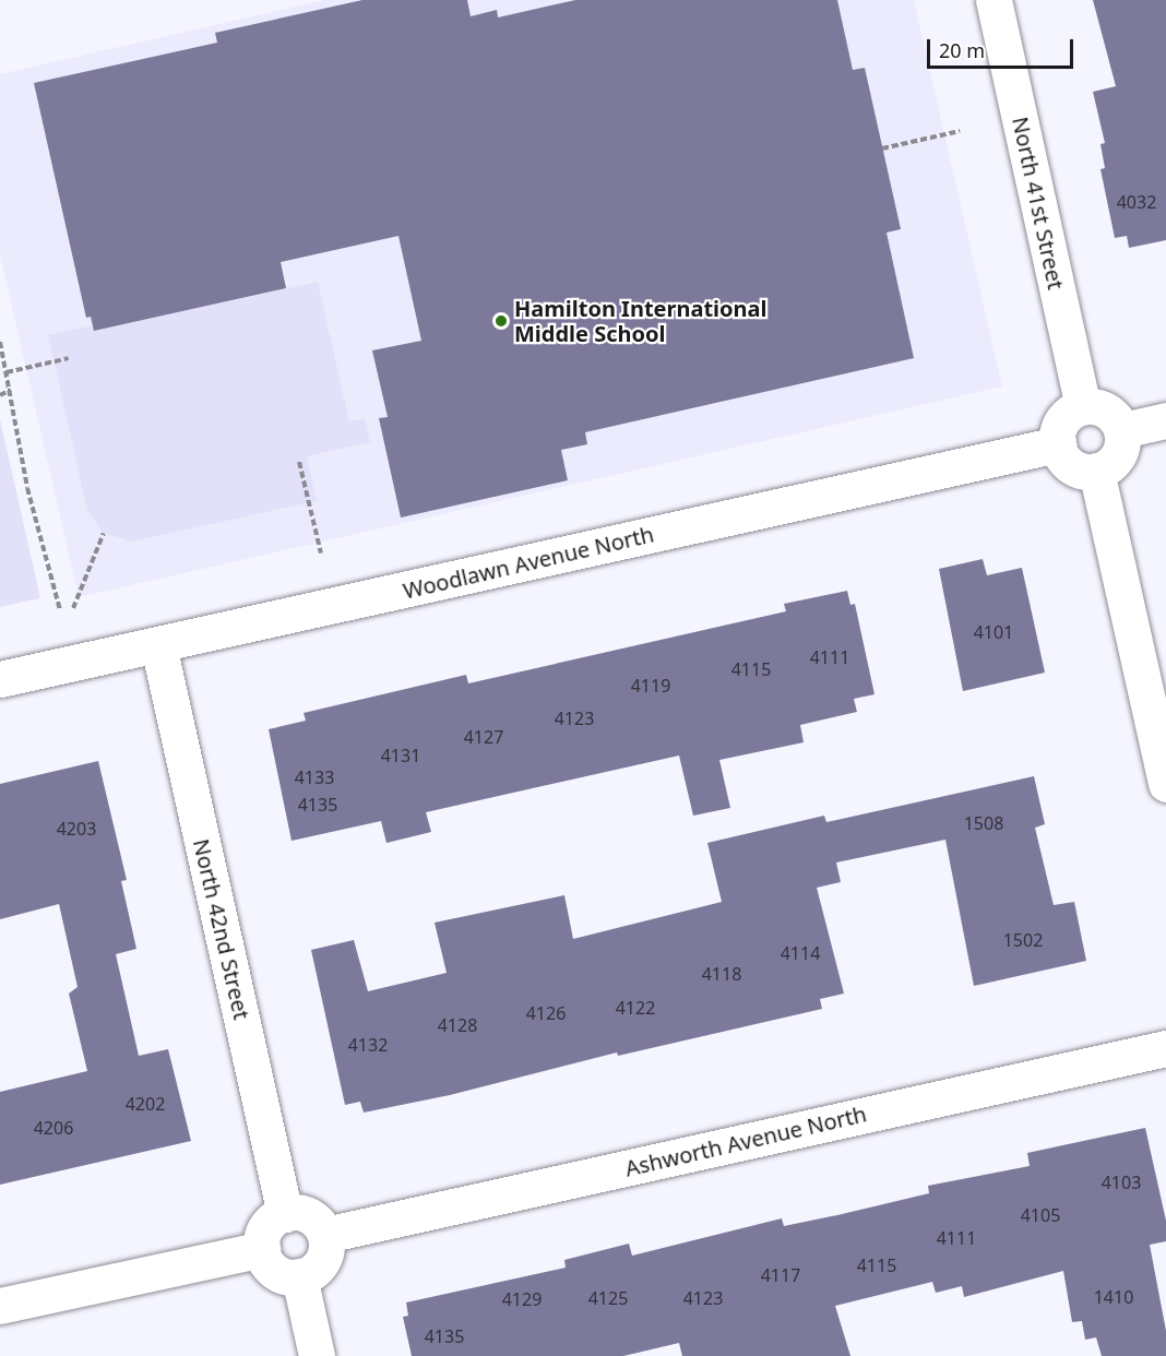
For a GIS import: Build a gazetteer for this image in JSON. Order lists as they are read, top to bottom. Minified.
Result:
{"streets":{"street":["North 41st Street","Woodlawn Avenue North","North 42nd Street","Ashworth Avenue North"]},"crossings":[["North 41st Street","Woodlawn Avenue North"],["Woodlawn Avenue North","North 42nd Street"],["North 42nd Street","Ashworth Avenue North"]],"places":["Hamilton International Middle School"],"house_numbers":["4032","4101","4111","4115","4119","4123","4127","4131","4133","4135","1508","4203","1502","4114","4118","4122","4126","4128","4132","4202","4206","4103","4105","4111","4115","4117","1410","4125","4123","4129","4135"],"scale_bar":"20 m"}
